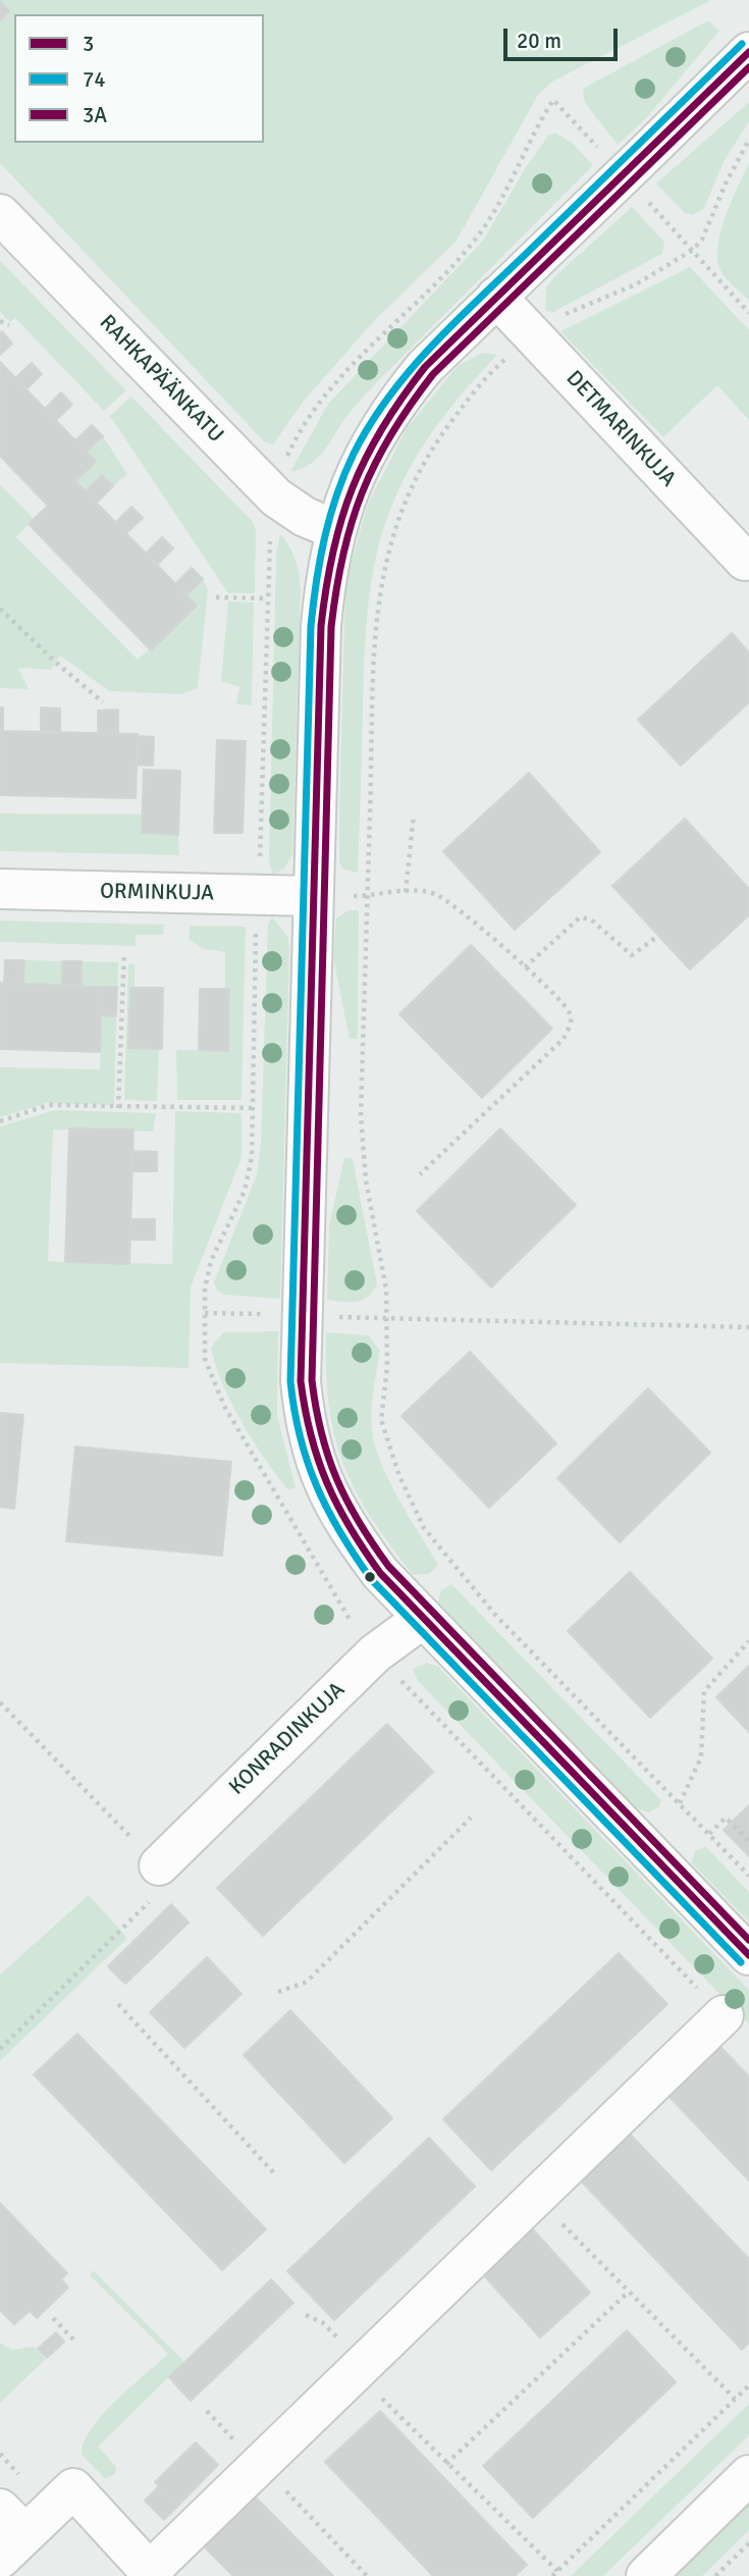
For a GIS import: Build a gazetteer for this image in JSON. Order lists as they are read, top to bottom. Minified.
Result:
{"streets":{"street":["RAHKAPÄÄNKATU","DETMARINKUJA","ORMINKUJA","KONRADINKUJA"]},"lines":["transit line 74","transit line 3","transit line 3A"],"legend":["3","74","3A"],"scale_bar":"20 m"}
